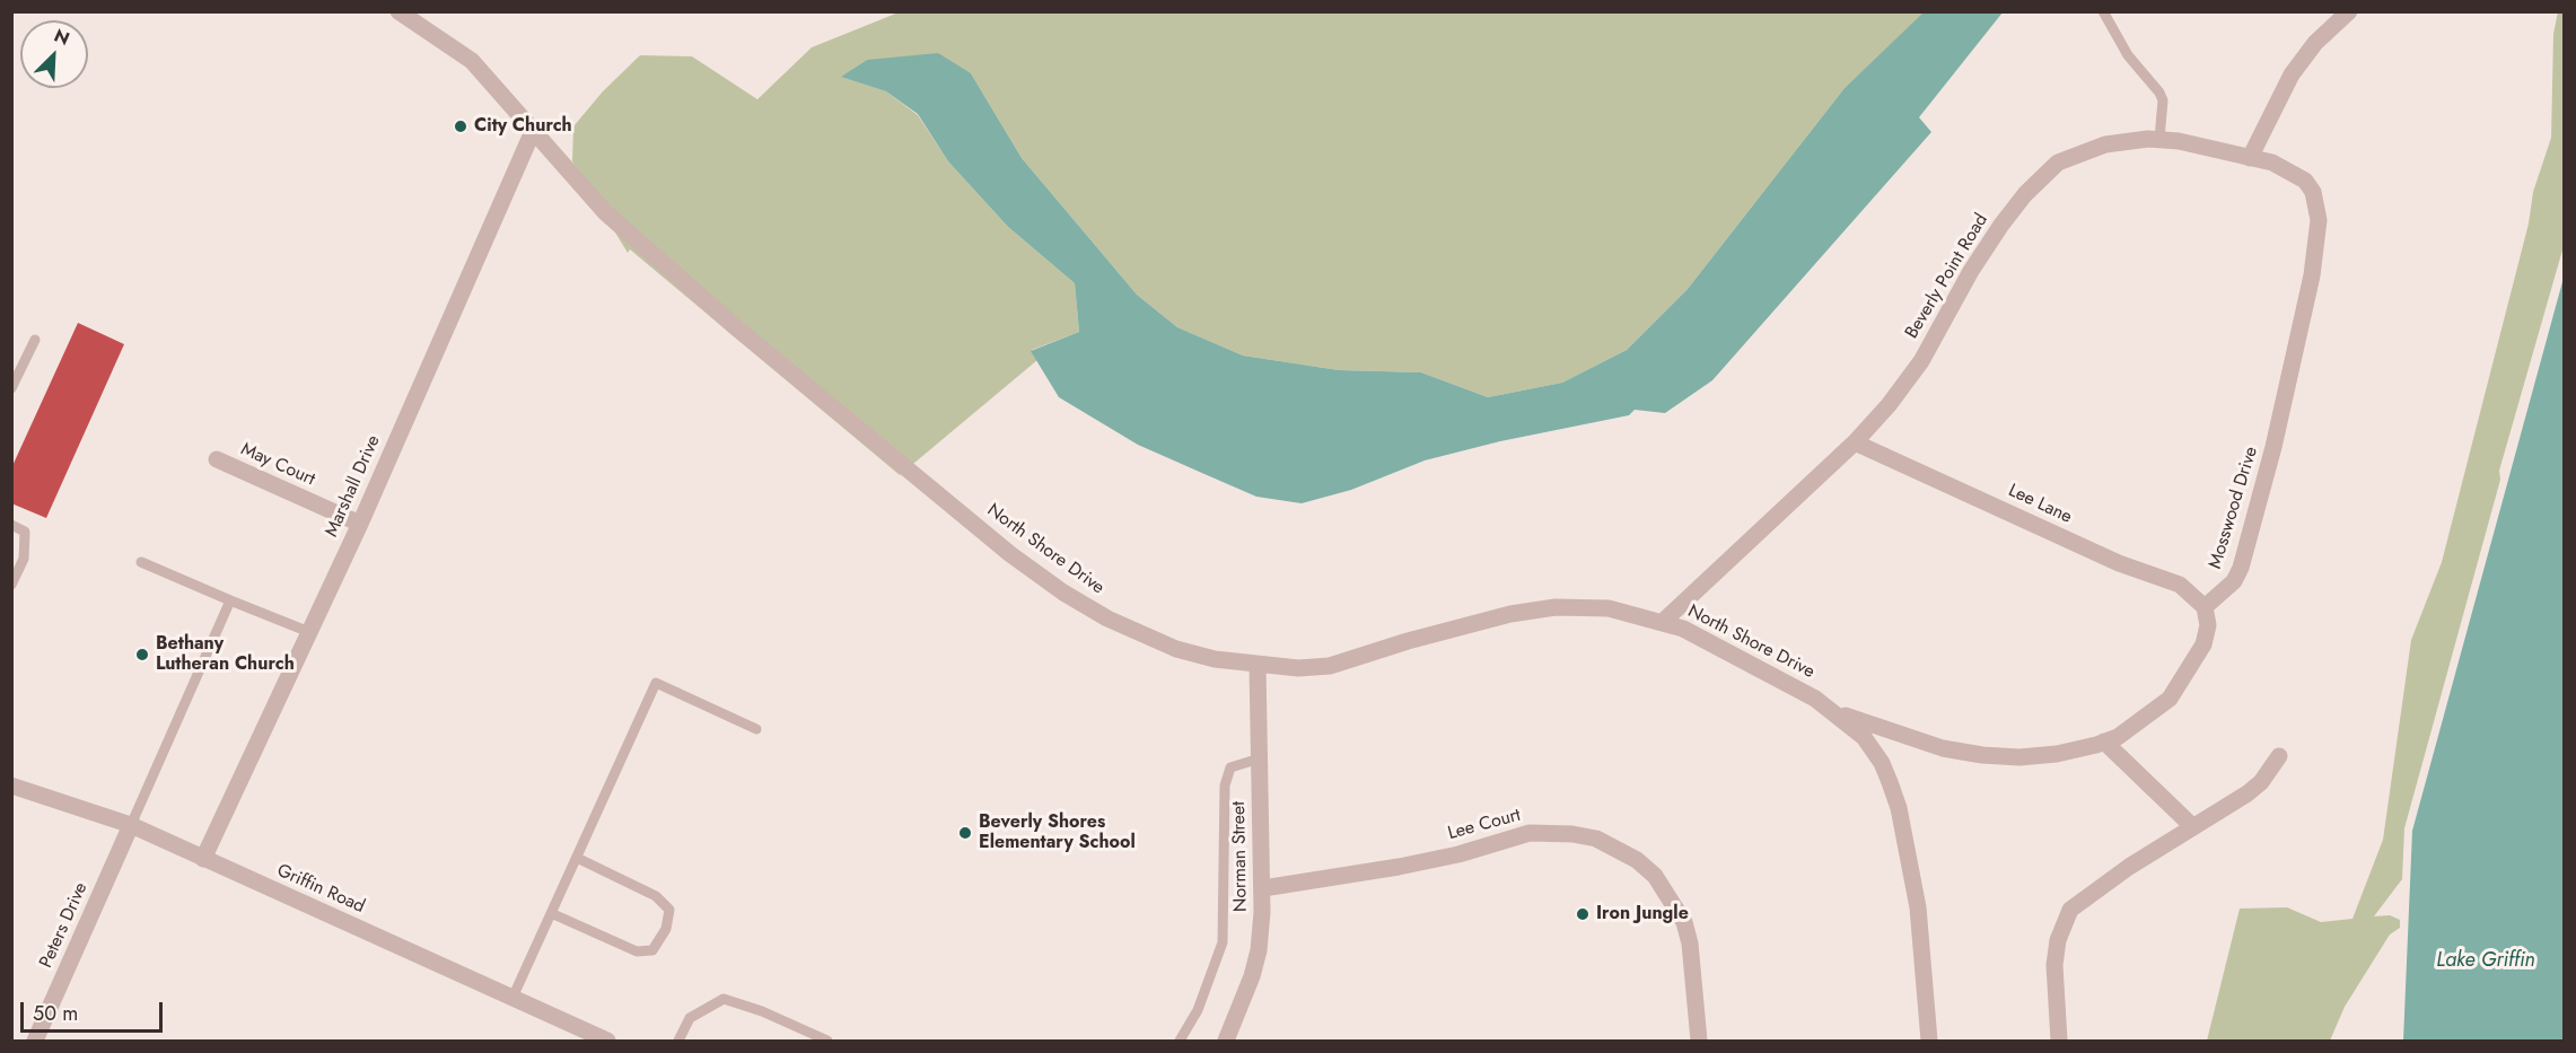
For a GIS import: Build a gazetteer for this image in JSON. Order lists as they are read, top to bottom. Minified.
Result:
{"streets":{"street":["Beverly Point Road","May Court","Marshall Drive","Lee Lane","Mosswood Drive","North Shore Drive","Lee Court","Norman Street","Griffin Road","Peters Drive"]},"crossings":[["Beverly Point Road","Lee Lane"],["Beverly Point Road","Mosswood Drive"],["Beverly Point Road","North Shore Drive"],["May Court","Marshall Drive"],["Marshall Drive","North Shore Drive"],["Marshall Drive","Griffin Road"],["Lee Lane","Mosswood Drive"],["North Shore Drive","Norman Street"],["Lee Court","Norman Street"],["Griffin Road","Peters Drive"]],"water":["Lake Griffin"],"places":["City Church","Bethany Lutheran Church","Beverly Shores Elementary School","Iron Jungle"],"scale_bar":"50 m","north":"top right"}
